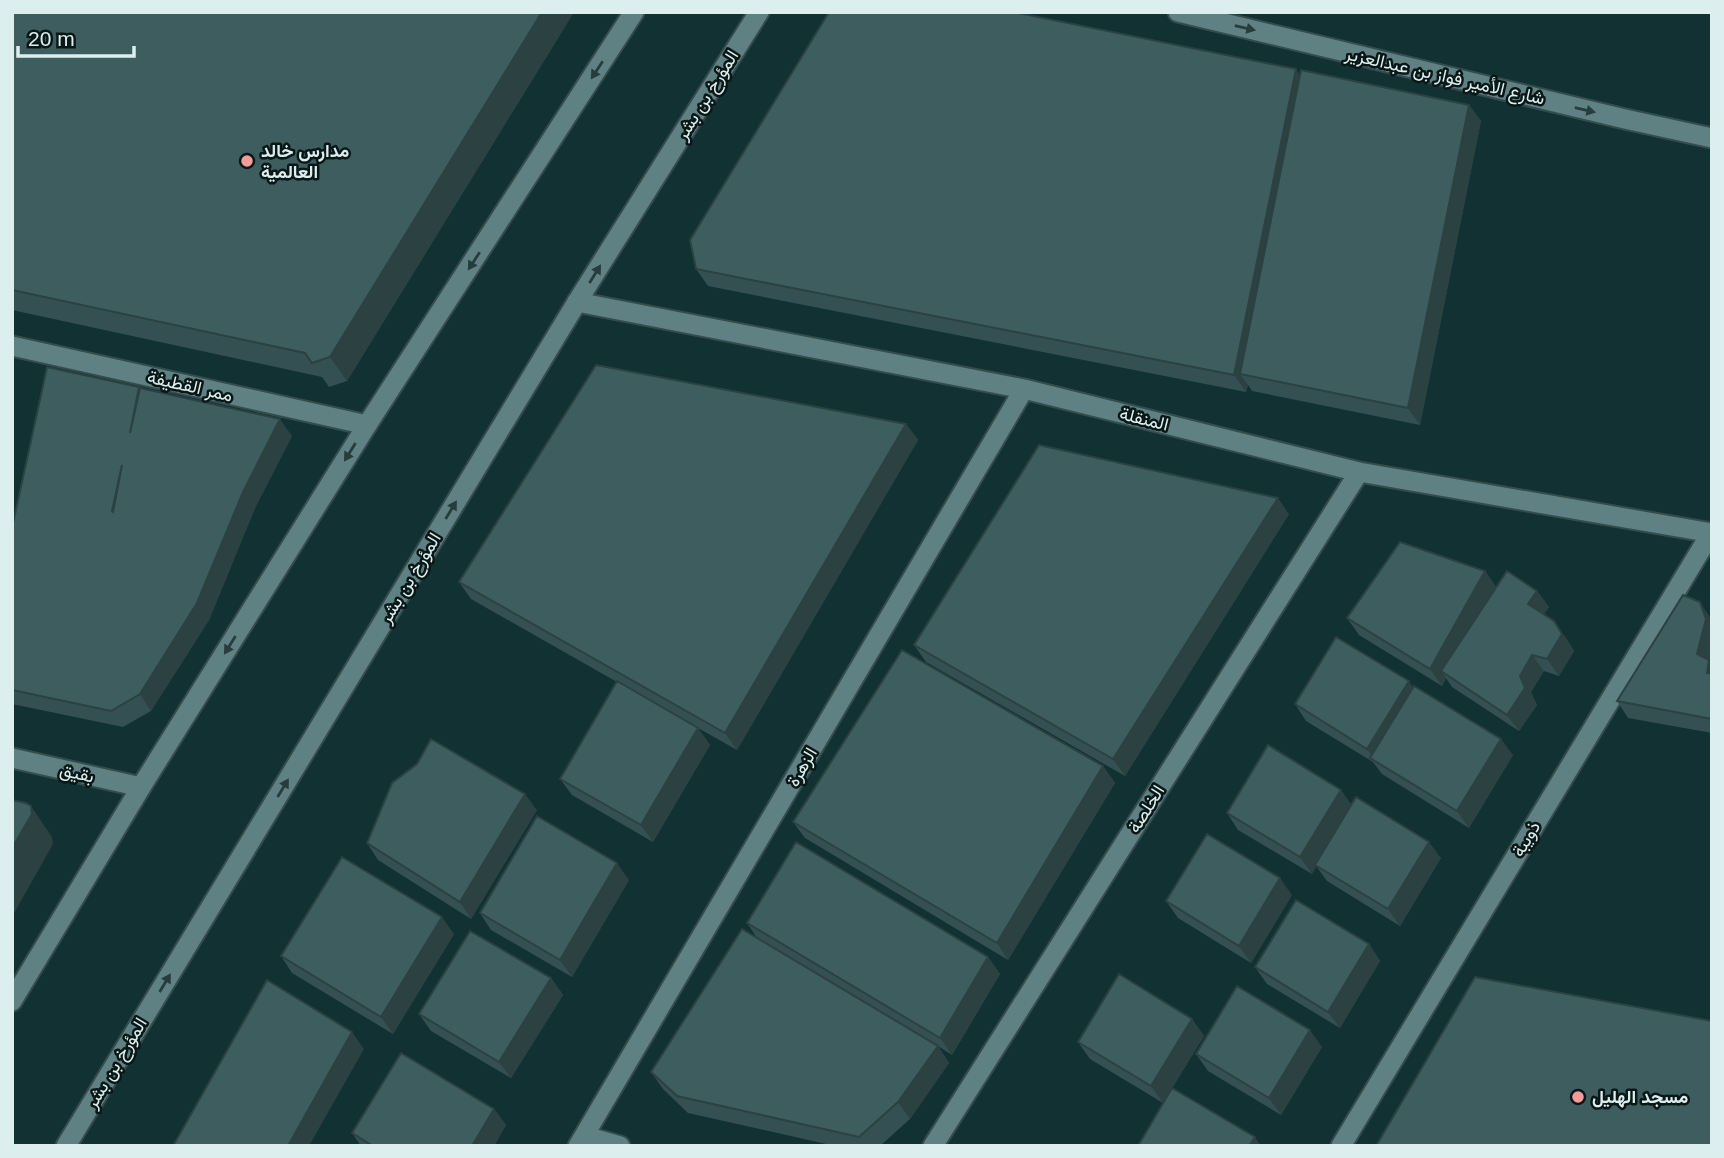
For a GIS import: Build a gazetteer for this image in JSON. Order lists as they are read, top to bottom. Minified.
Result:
{"streets":{"street":["شارع الأمير فواز بن عبدالعزير","المؤرخ بن بشر","ممر القطيفة","المنقلة","الزهرة","بقيق","الخلصة","ذويبة"]},"crossings":[["المؤرخ بن بشر","المنقلة"],["المنقلة","الزهرة"],["المنقلة","الخلصة"],["المنقلة","ذويبة"]],"one_way":["شارع الأمير فواز بن عبدالعزير"],"places":["مدارس خالد العالمية","مسجد الهليل"],"scale_bar":"20 m"}
